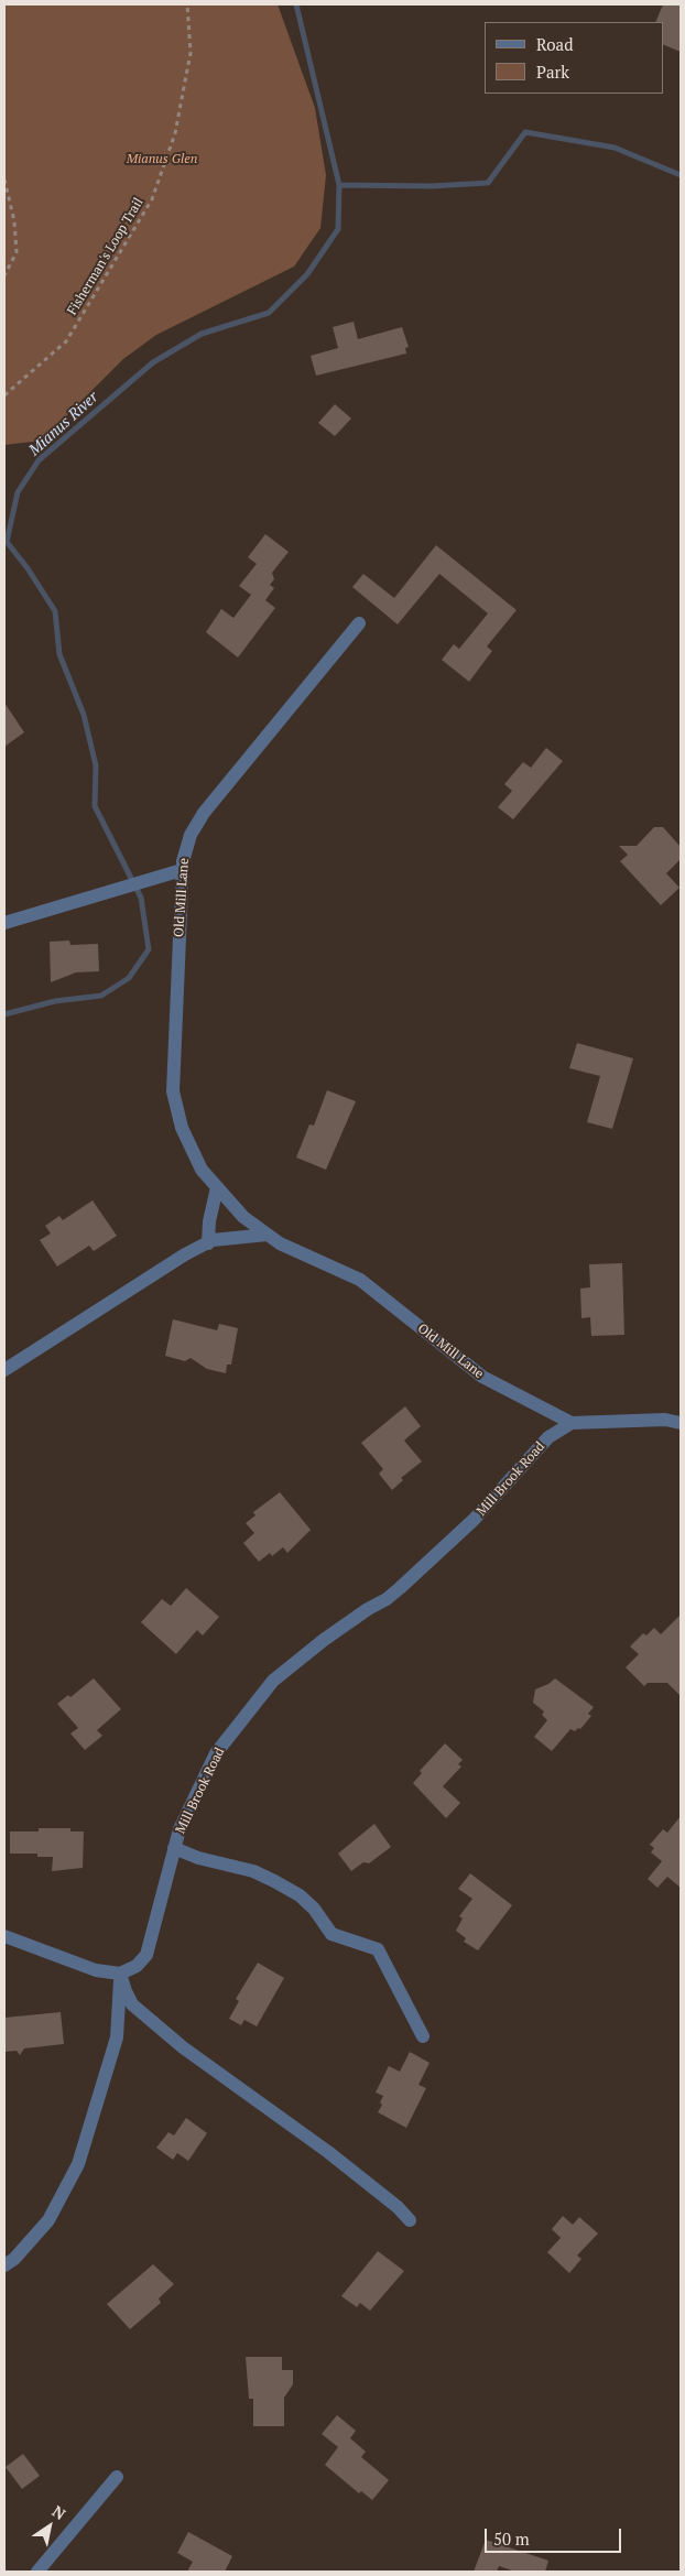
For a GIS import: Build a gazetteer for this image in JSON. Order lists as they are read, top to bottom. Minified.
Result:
{"streets":{"street":["Old Mill Lane","Mill Brook Road"],"path":["Fisherman's Loop Trail"]},"crossings":[["Old Mill Lane","Mill Brook Road"]],"water":["Mianus River"],"parks":["Mianus Glen"],"legend":["Road","Park"],"scale_bar":"50 m","north":"top right"}
